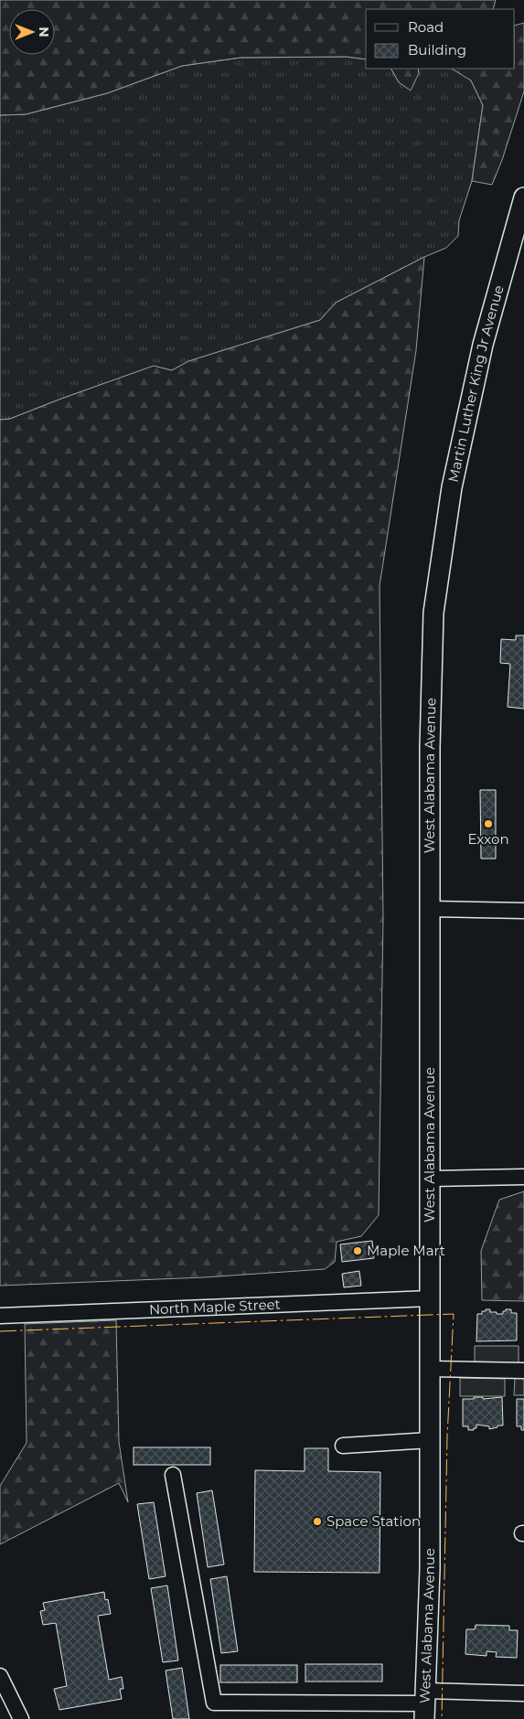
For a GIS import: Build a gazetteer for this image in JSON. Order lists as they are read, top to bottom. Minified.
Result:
{"streets":{"main road":["Martin Luther King Jr Avenue","West Alabama Avenue"],"street":["North Maple Street"]},"crossings":[["Martin Luther King Jr Avenue","West Alabama Avenue"],["West Alabama Avenue","North Maple Street"]],"places":["Exxon","Maple Mart","Space Station"],"legend":["Road","Building"],"north":"right"}
